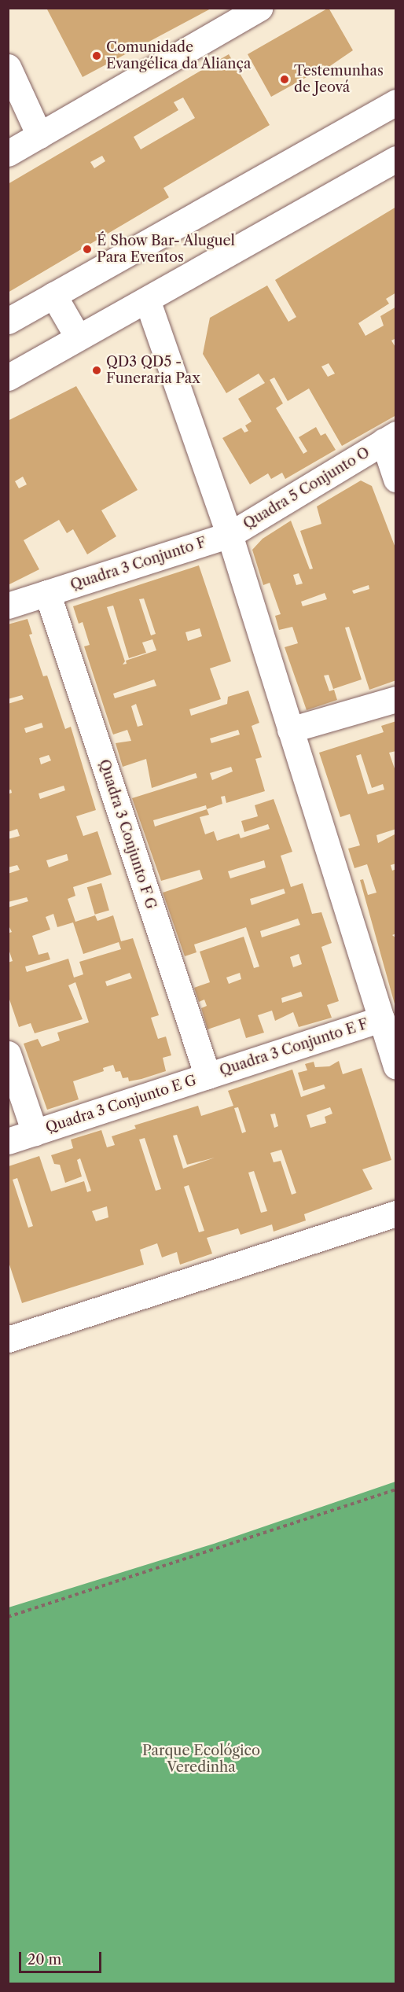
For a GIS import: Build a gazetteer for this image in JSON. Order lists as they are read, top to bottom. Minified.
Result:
{"streets":{"street":["Quadra 5 Conjunto O","Quadra 3 Conjunto F","Quadra 3 Conjunto F G","Quadra 3 Conjunto E F","Quadra 3 Conjunto E G"]},"crossings":[["Quadra 5 Conjunto O","Quadra 3 Conjunto F"],["Quadra 3 Conjunto F","Quadra 3 Conjunto F G"],["Quadra 3 Conjunto F G","Quadra 3 Conjunto E F"],["Quadra 3 Conjunto F G","Quadra 3 Conjunto E G"],["Quadra 3 Conjunto E F","Quadra 3 Conjunto E G"]],"parks":["Parque Ecológico Veredinha"],"places":["Comunidade Evangélica da Aliança","Testemunhas de Jeová","É Show Bar- Aluguel Para Eventos","QD3 QD5 - Funeraria Pax"],"scale_bar":"20 m"}
